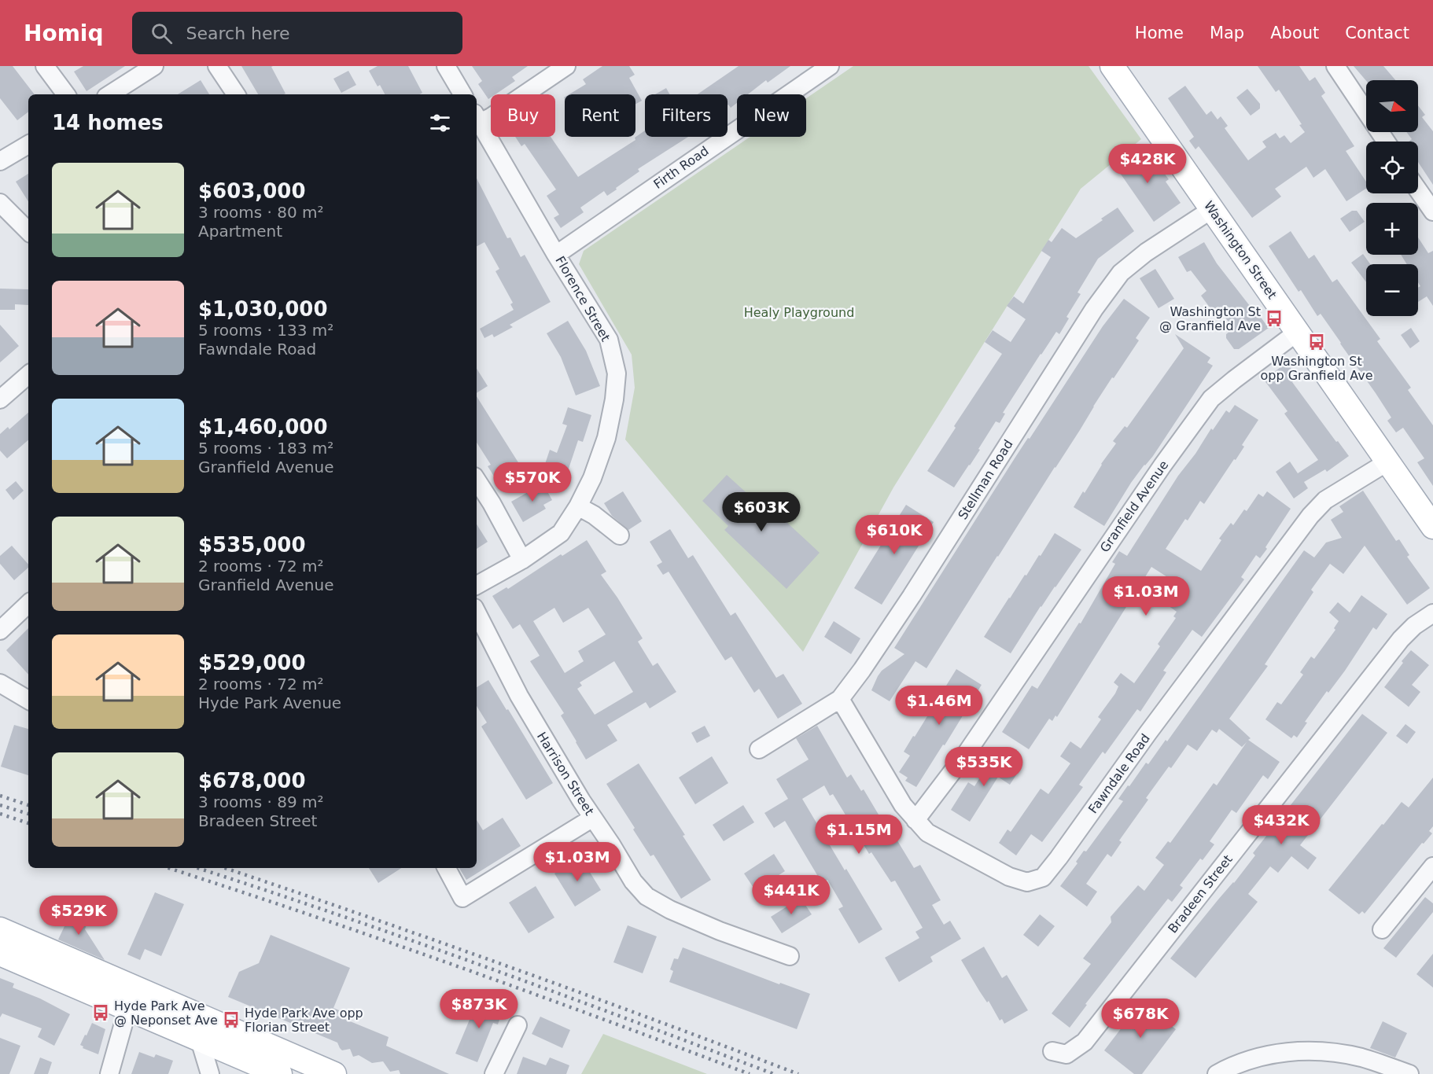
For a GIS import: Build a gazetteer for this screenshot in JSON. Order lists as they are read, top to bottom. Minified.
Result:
{"streets":{"main road":["Washington Street"],"street":["Firth Road","Florence Street","Stellman Road","Granfield Avenue","Harrison Street","Fawndale Road","Bradeen Street"]},"crossings":[["Firth Road","Florence Street"],["Washington Street","Stellman Road"],["Washington Street","Granfield Avenue"],["Washington Street","Fawndale Road"],["Stellman Road","Fawndale Road"],["Granfield Avenue","Fawndale Road"]],"parks":["Healy Playground"],"places":{"bus stop":["Washington St @ Granfield Ave","Washington St opp Granfield Ave","Hyde Park Ave @ Neponset Ave","Hyde Park Ave opp Florian Street"]},"north":"right","page":{"header":"Homiq","search":"Search here","nav":["Home","Map","About","Contact"],"map_buttons":["+","−"],"chip":["Buy","Rent","Filters","New"],"heading":"14 homes","price":["$428K","$570K","$603K","$610K","$1.03M","$1.46M","$535K","$432K","$1.15M","$1.03M","$441K","$529K","$873K","$678K"],"list":[{"name":"$603,000","note":"3 rooms · 80 m² · Apartment"},{"name":"$1,030,000","note":"5 rooms · 133 m² · Fawndale Road"},{"name":"$1,460,000","note":"5 rooms · 183 m² · Granfield Avenue"},{"name":"$535,000","note":"2 rooms · 72 m² · Granfield Avenue"},{"name":"$529,000","note":"2 rooms · 72 m² · Hyde Park Avenue"},{"name":"$678,000","note":"3 rooms · 89 m² · Bradeen Street"}]}}
